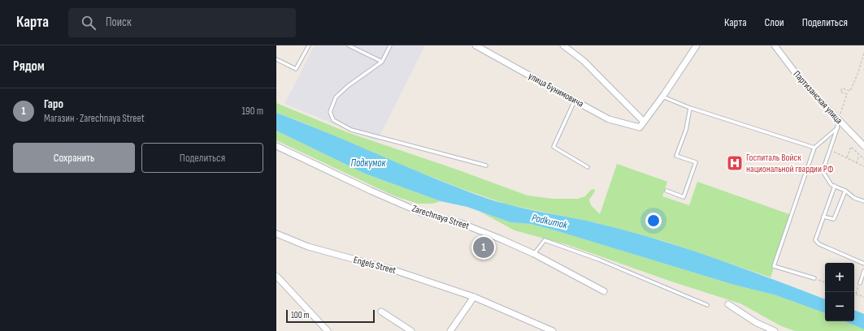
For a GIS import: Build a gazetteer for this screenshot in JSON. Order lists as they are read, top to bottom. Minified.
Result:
{"streets":{"street":["улица Бунимовича","Партизанская улица","Zarechnaya Street","Engels Street"]},"water":["Подкумок","Podkumok"],"places":{"hospital":["Госпиталь Войск национальной гвардии РФ"]},"scale_bar":"100 m","page":{"header":"Карта","search":"Поиск","nav":["Карта","Слои","Поделиться"],"heading":"Рядом","list":[{"mark":"1","name":"Гаро","note":"Магазин · Zarechnaya Street","value":"190 m"}],"buttons":["Сохранить","Поделиться"],"pins":"1","map_buttons":["+","−"],"scale":"100 m"}}
